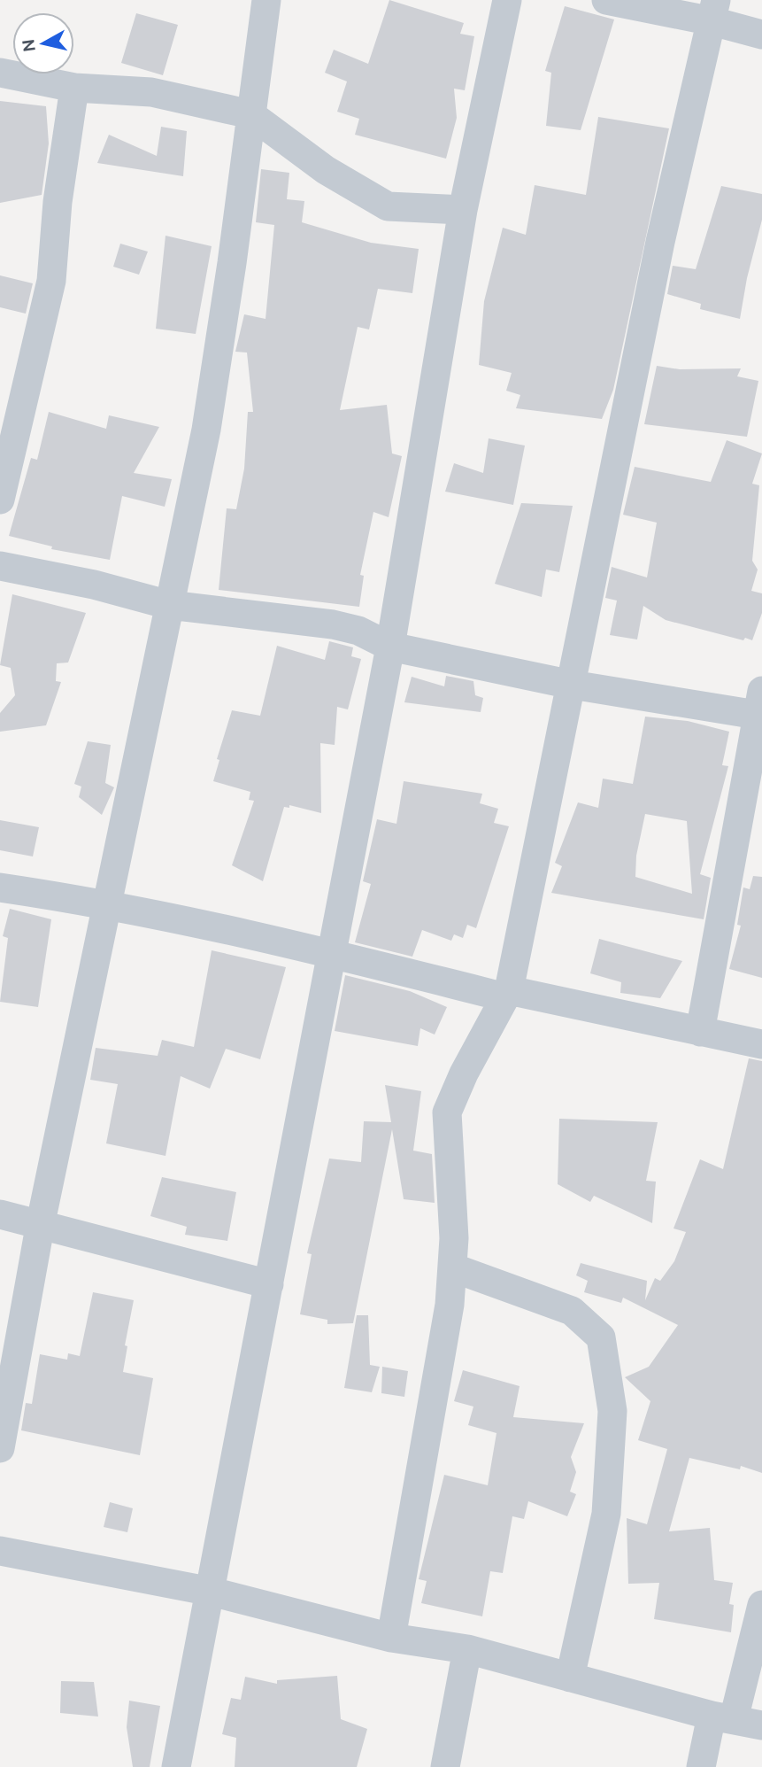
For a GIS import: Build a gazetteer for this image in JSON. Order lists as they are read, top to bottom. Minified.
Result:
{"north":"left"}
